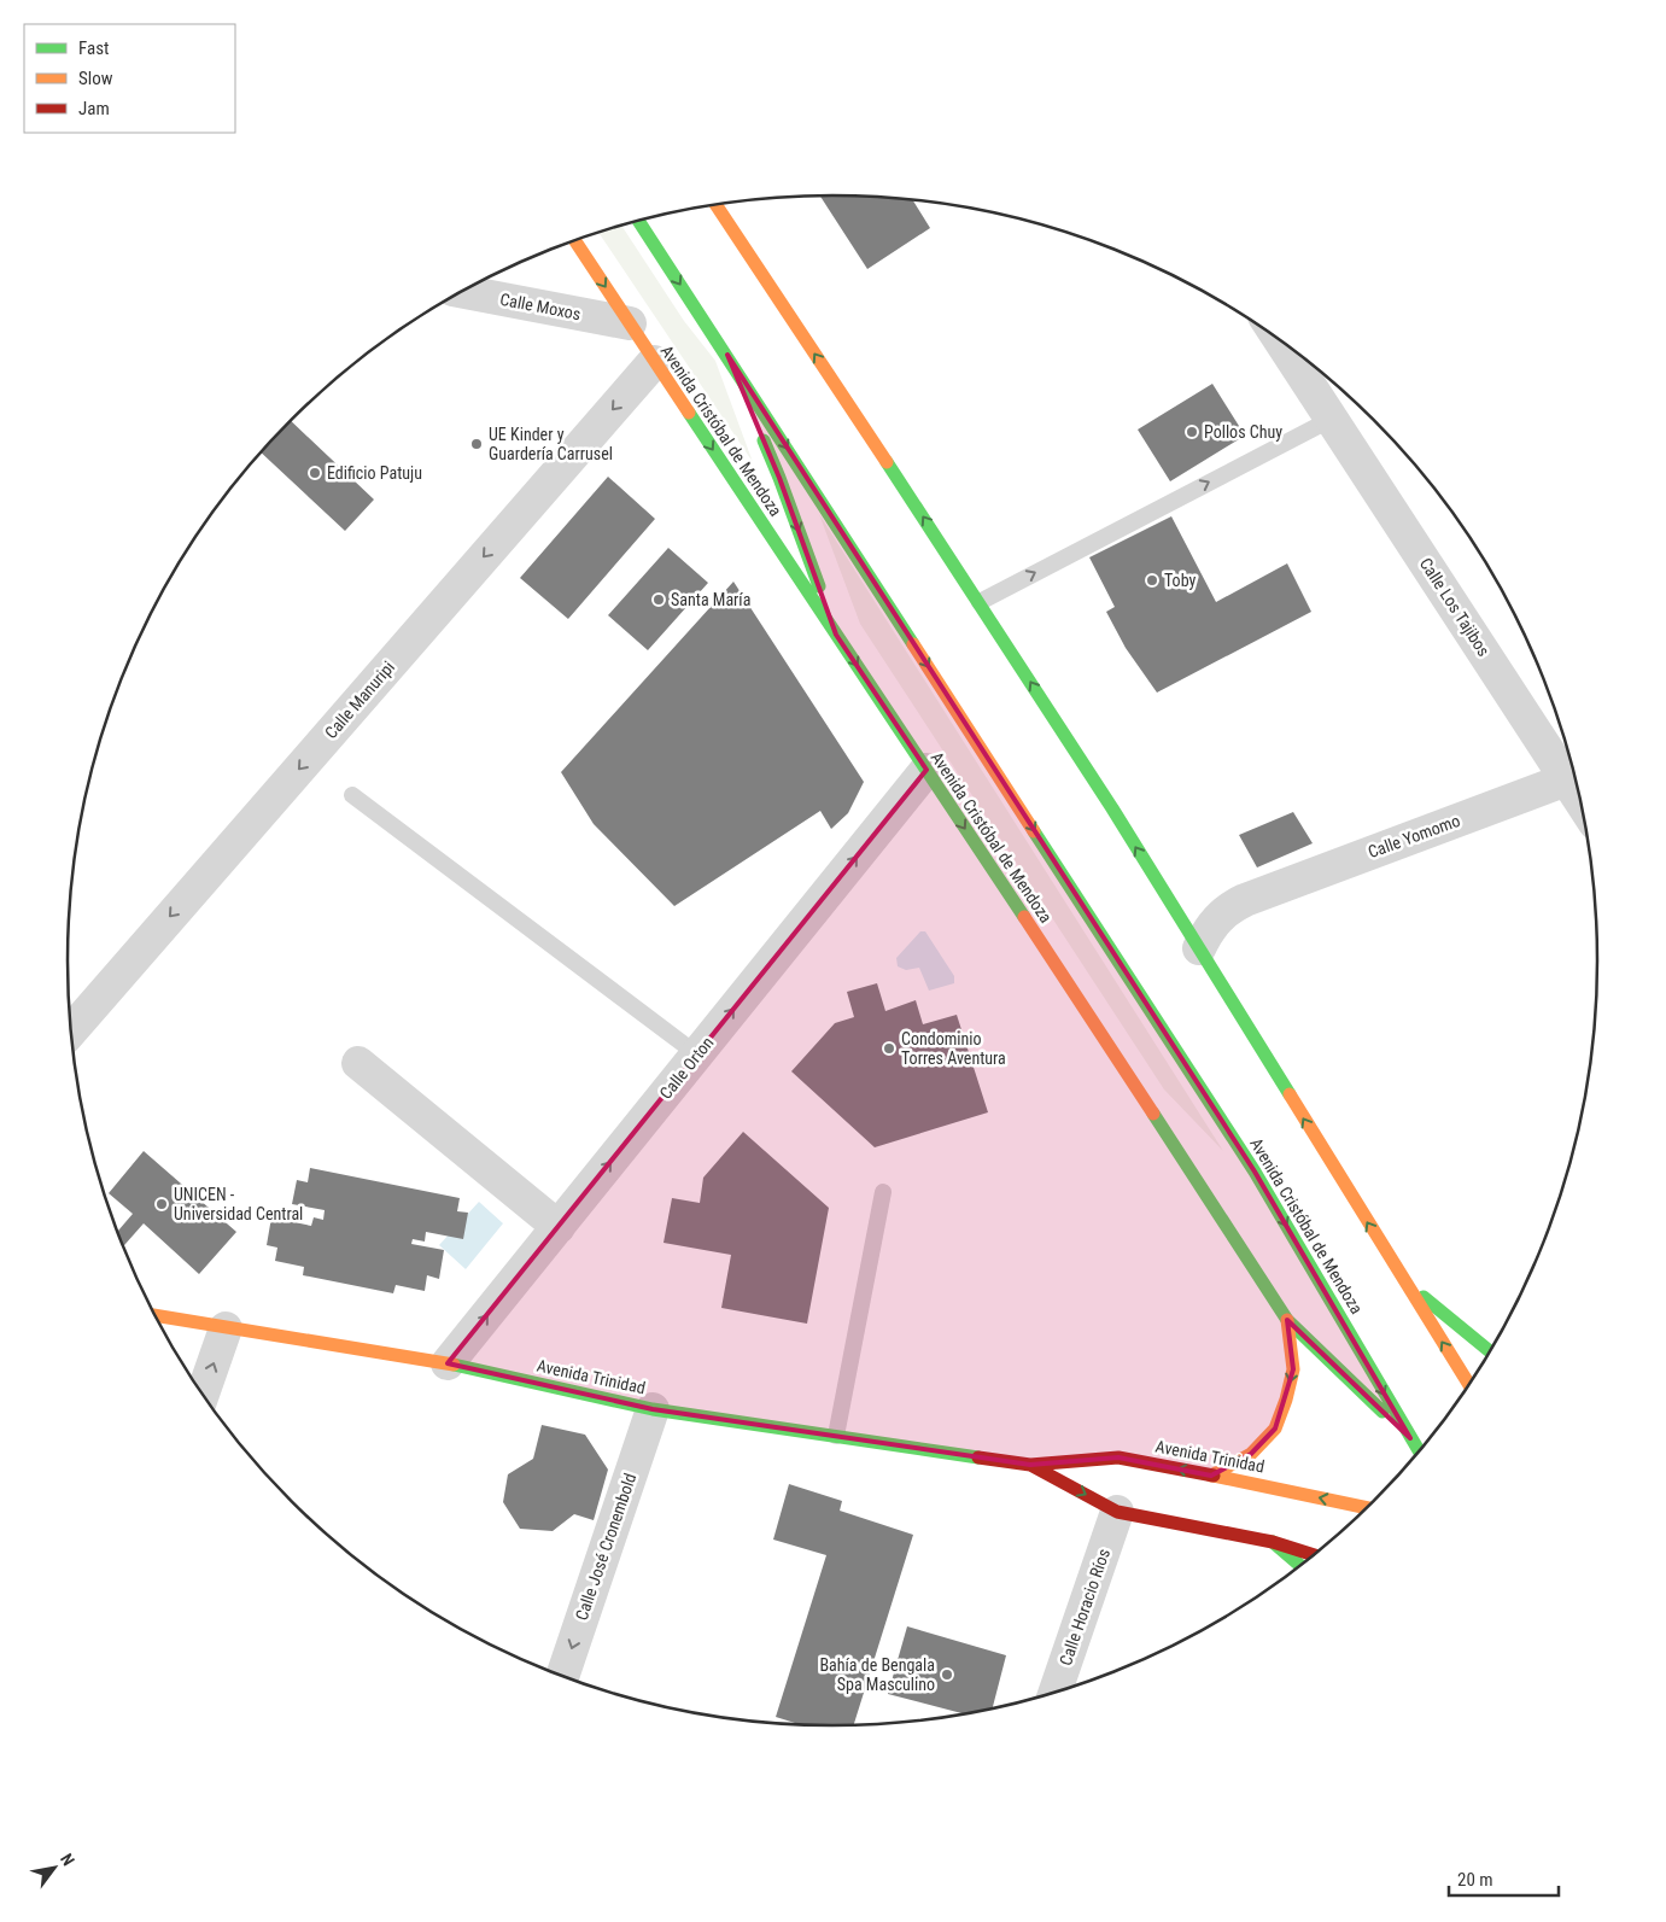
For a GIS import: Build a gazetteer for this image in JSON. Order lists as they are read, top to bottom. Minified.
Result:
{"streets":{"main road":["Avenida Cristóbal de Mendoza","Avenida Trinidad"],"street":["Calle Moxos","Calle Los Tajibos","Calle Manuripi","Calle Yomomo","Calle Orton","Calle José Cronembold","Calle Horacio Ríos"]},"crossings":[["Calle Moxos","Avenida Cristóbal de Mendoza"],["Avenida Cristóbal de Mendoza","Calle Manuripi"],["Avenida Cristóbal de Mendoza","Calle Orton"],["Calle Los Tajibos","Calle Yomomo"],["Calle Orton","Avenida Trinidad"],["Avenida Trinidad","Calle José Cronembold"],["Avenida Trinidad","Calle Horacio Ríos"]],"one_way":["Calle Manuripi","Calle Orton","Calle José Cronembold"],"places":["Pollos Chuy","UE Kinder y Guardería Carrusel","Edificio Patuju","Toby","Santa María","Condominio Torres Aventura","UNICEN - Universidad Central","Bahía de Bengala Spa Masculino"],"legend":["Fast","Slow","Jam"],"scale_bar":"20 m","north":"top right"}
